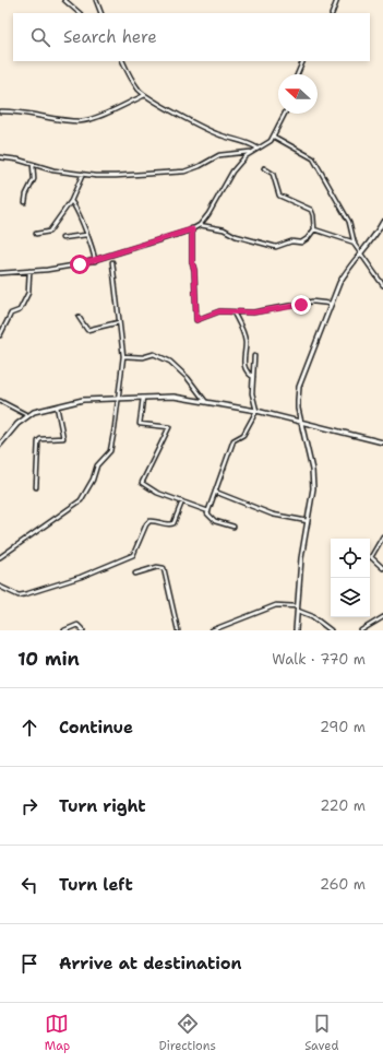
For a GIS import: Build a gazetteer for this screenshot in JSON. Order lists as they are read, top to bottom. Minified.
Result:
{"north":"left","page":{"search":"Search here","heading":["10 min","Walk · 770 m"],"list":[["Continue","290 m"],["Turn right","220 m"],["Turn left","260 m"],"Arrive at destination"],"nav":["Map","Directions","Saved"]}}
